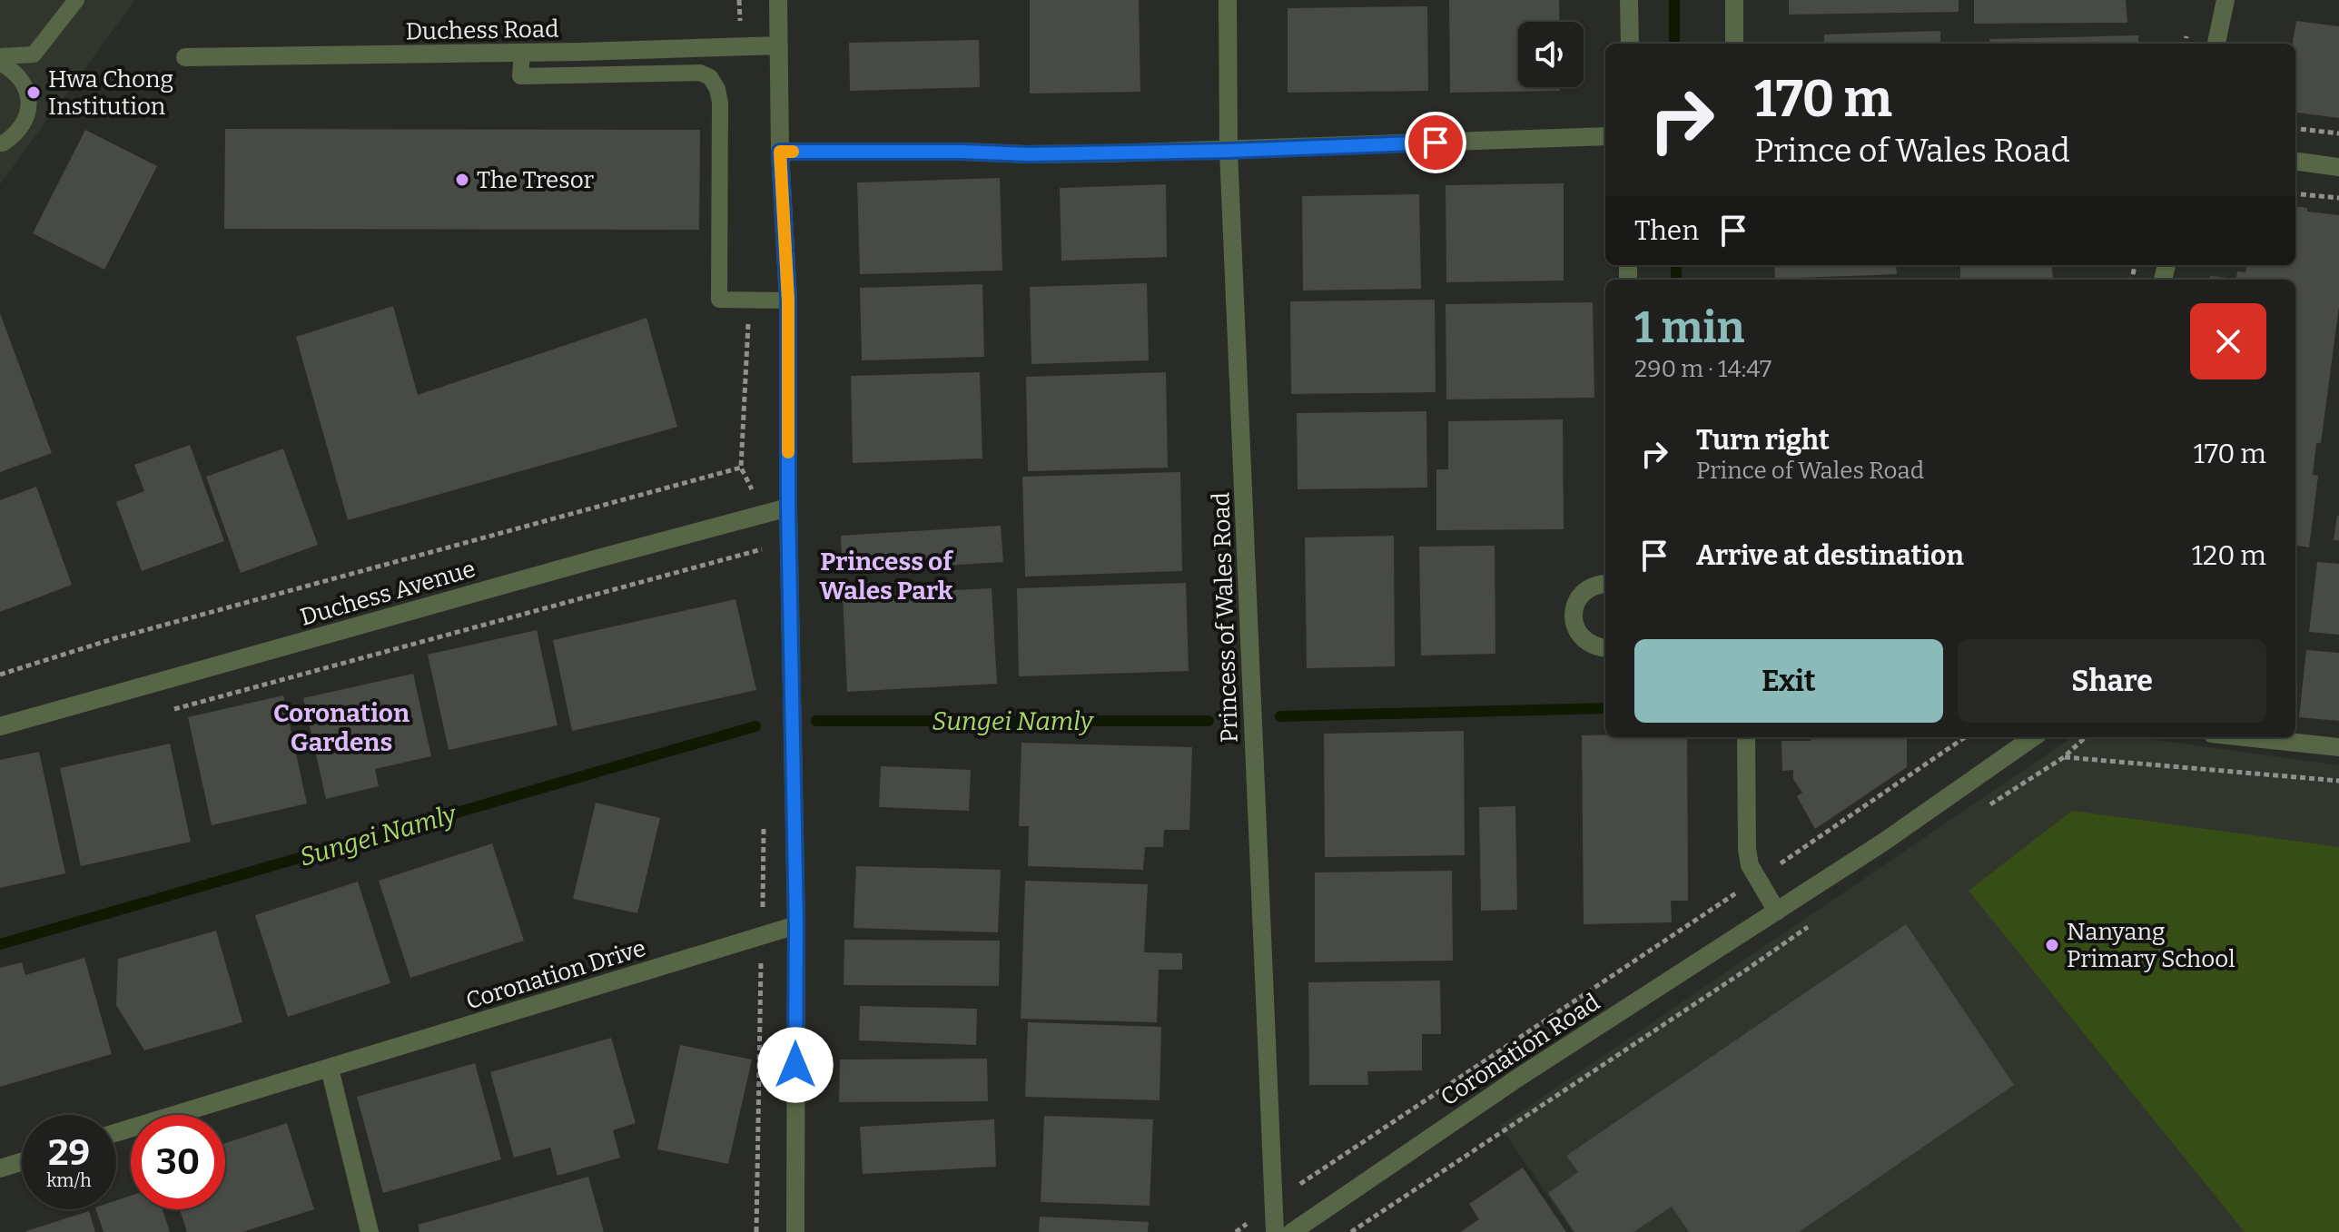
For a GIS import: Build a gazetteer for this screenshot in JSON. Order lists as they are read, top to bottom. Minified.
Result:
{"streets":{"street":["Duchess Road","Duchess Avenue","Princess of Wales Road","Coronation Drive","Coronation Road"]},"districts":["Princess of Wales Park","Coronation Gardens"],"water":["Sungei Namly"],"places":["Hwa Chong Institution","The Tresor","Nanyang Primary School"],"page":{"turn":["170 m","Prince of Wales Road"],"then":"Then","heading":["1 min","290 m · 14:47"],"list":[{"name":"Turn right","note":"Prince of Wales Road","value":"170 m"},{"name":"Arrive at destination","value":"120 m"}],"buttons":["Exit","Share"],"speed":"29 km/h","limit":"30"}}
